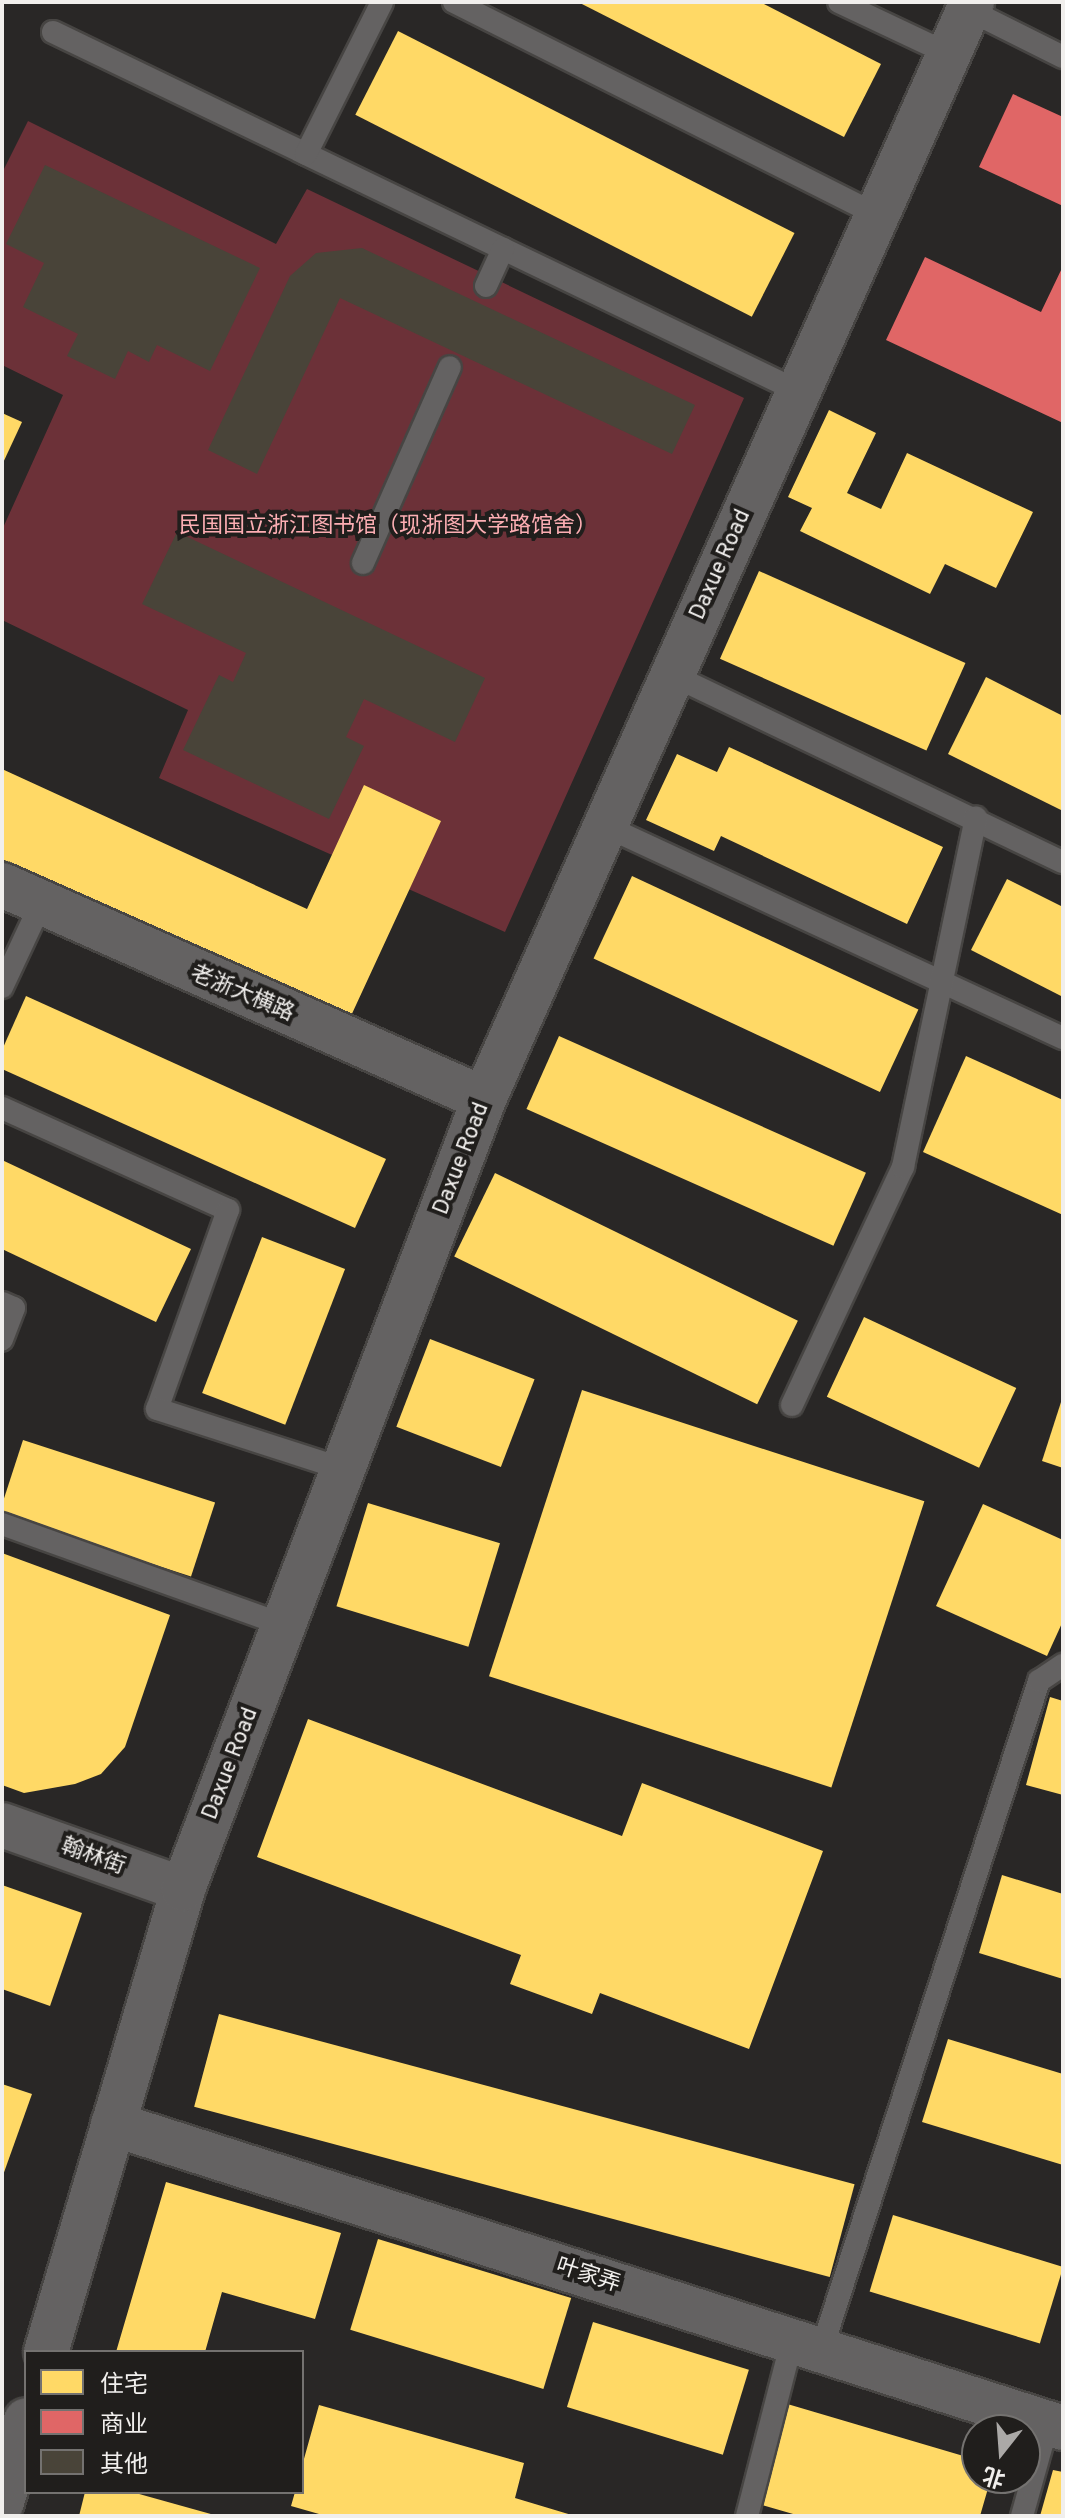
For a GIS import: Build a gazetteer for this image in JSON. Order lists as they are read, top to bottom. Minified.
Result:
{"streets":{"street":["Daxue Road","老浙大横路","翰林街","叶家弄"]},"crossings":[["Daxue Road","老浙大横路"],["Daxue Road","翰林街"],["Daxue Road","叶家弄"]],"parks":["民国国立浙江图书馆（现浙图大学路馆舍）"],"legend":["住宅","商业","其他"],"north":"bottom"}
